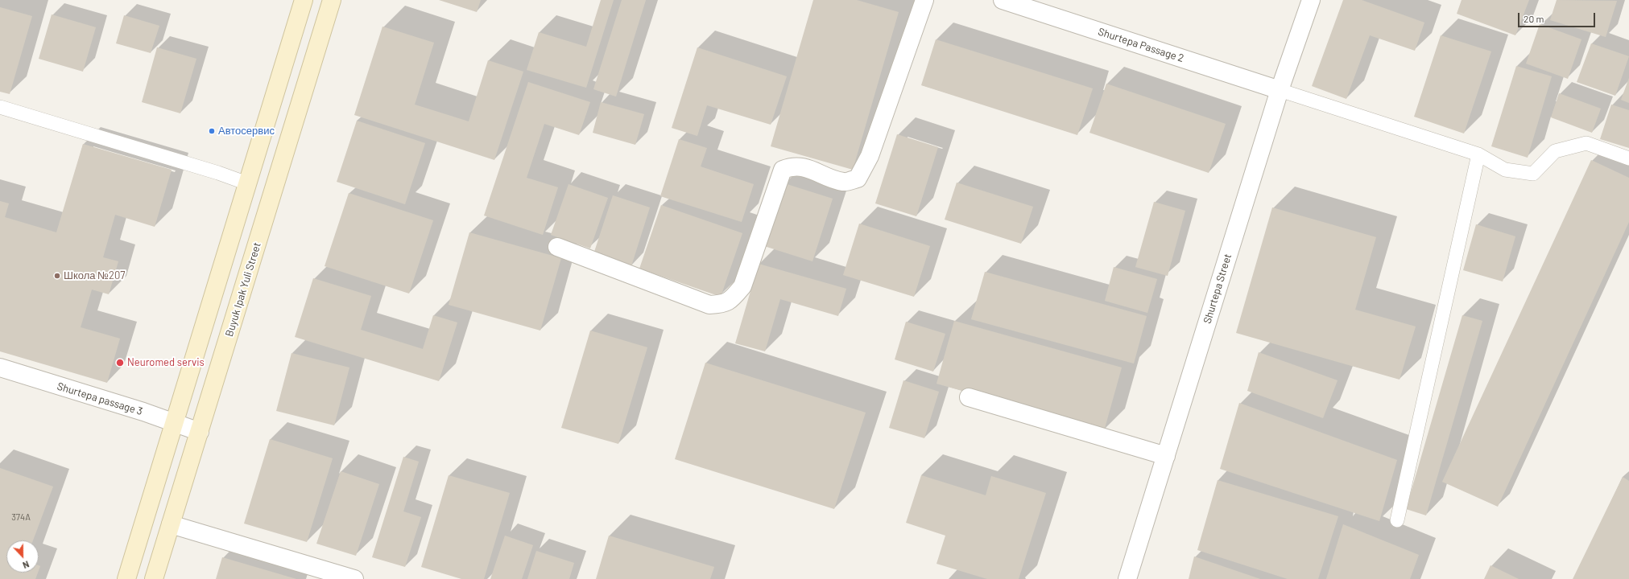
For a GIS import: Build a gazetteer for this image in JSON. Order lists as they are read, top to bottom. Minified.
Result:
{"streets":{"main road":["Buyuk Ipak Yuli Street"],"street":["Shurtepa Passage 2","Shurtepa Street","Shurtepa passage 3"]},"crossings":[["Shurtepa Passage 2","Shurtepa Street"],["Buyuk Ipak Yuli Street","Shurtepa passage 3"]],"places":["Автосервис","Школа №207","Neuromed servis"],"house_numbers":["374A"],"scale_bar":"20 m","north":"bottom"}
